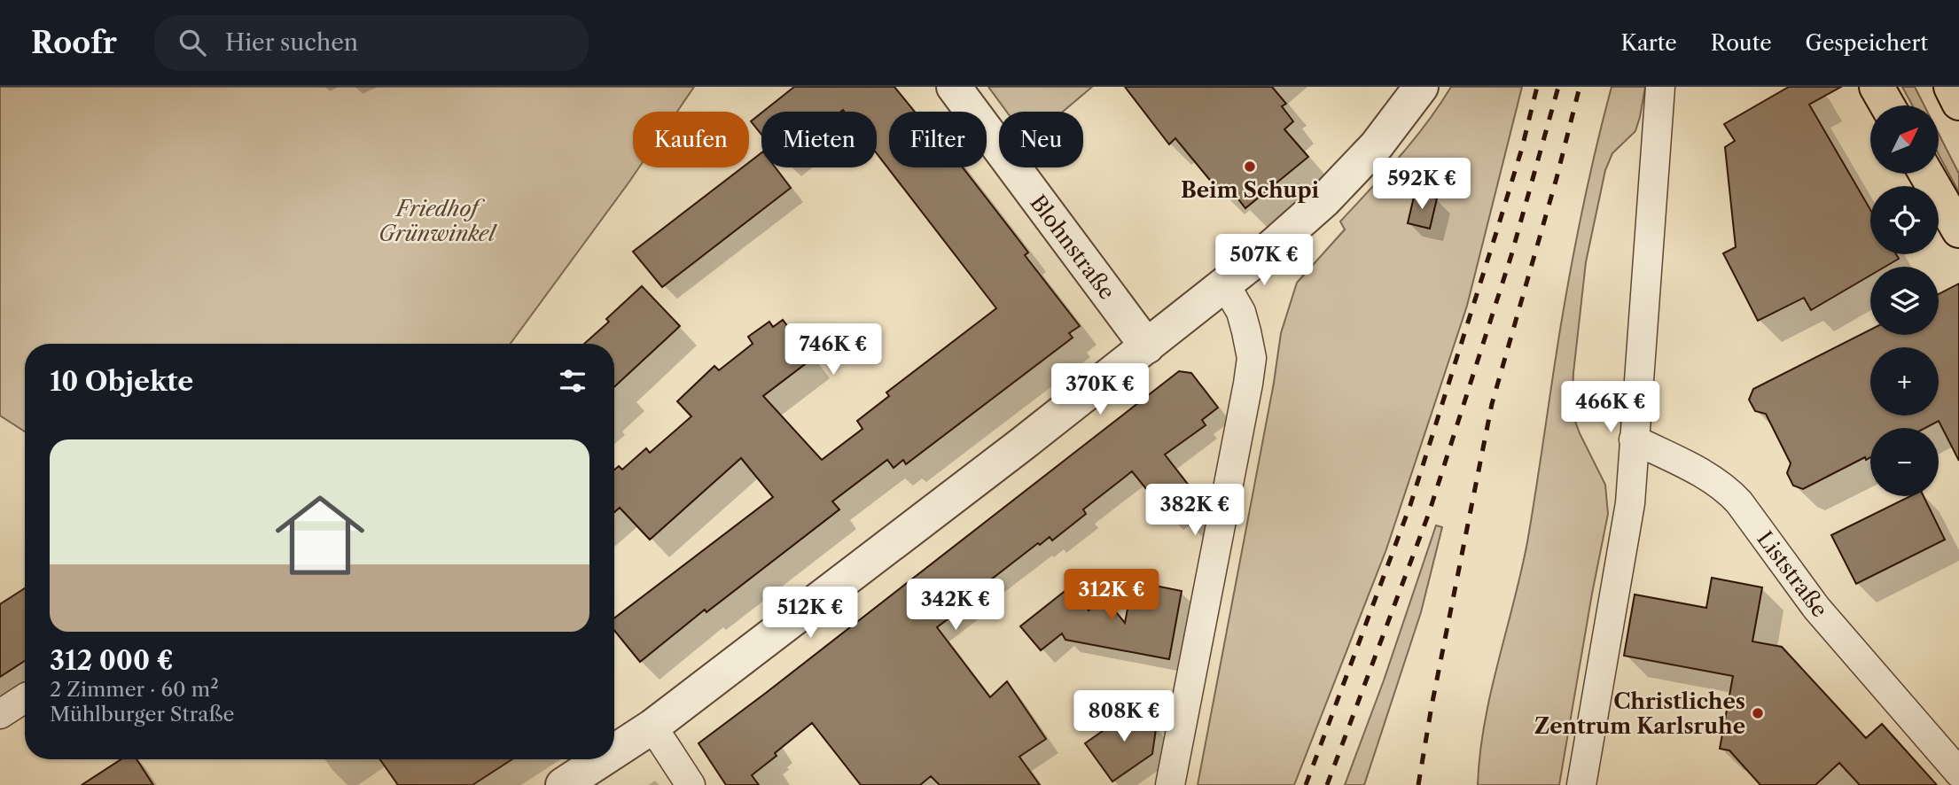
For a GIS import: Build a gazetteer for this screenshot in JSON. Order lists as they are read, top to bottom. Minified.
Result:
{"streets":{"street":["Blohnstraße","Liststraße"]},"parks":["Friedhof Grünwinkel"],"places":["Beim Schupi","Christliches Zentrum Karlsruhe"],"north":"top right","page":{"header":"Roofr","search":"Hier suchen","nav":["Karte","Route","Gespeichert"],"map_buttons":["+","−"],"chip":["Kaufen","Mieten","Filter","Neu"],"price":["592K €","507K €","746K €","370K €","466K €","382K €","312K €","342K €","512K €","808K €"],"heading":"10 Objekte","list":[{"name":"312 000 €","note":"2 Zimmer · 60 m² · Mühlburger Straße"}]}}
